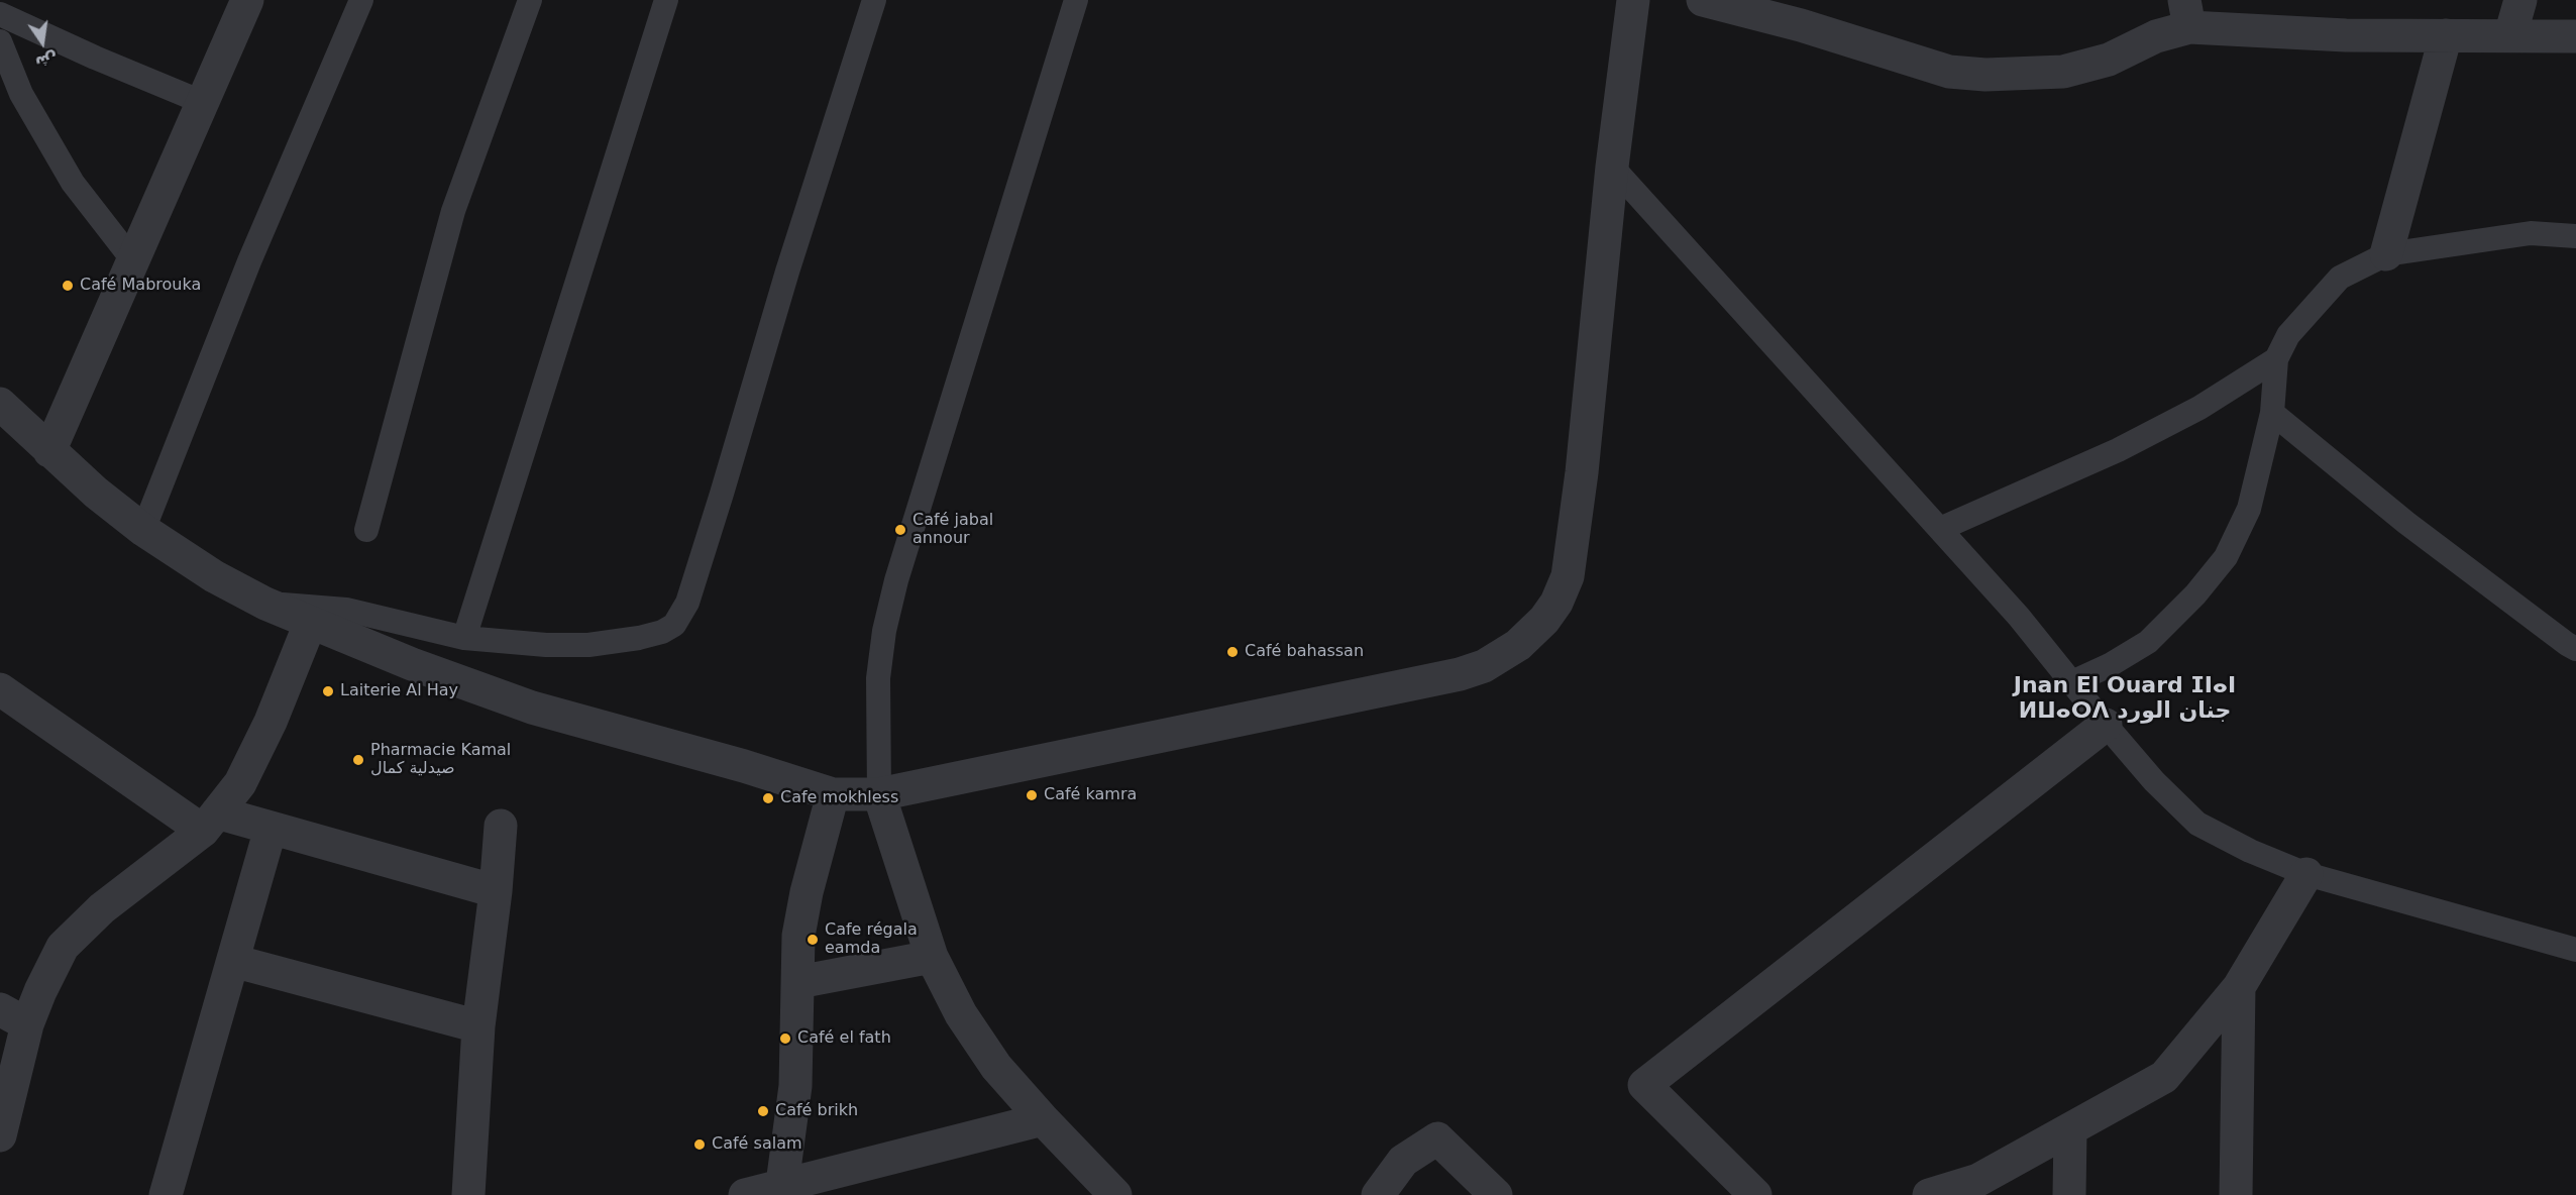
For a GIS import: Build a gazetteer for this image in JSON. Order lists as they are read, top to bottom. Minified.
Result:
{"districts":["Jnan El Ouard ⵊⵏⴰⵏ ⵍⵡⴰⵔⴷ جنان الورد"],"places":["Café Mabrouka","Café jabal annour","Café bahassan","Laiterie Al Hay","Pharmacie Kamal صيدلية كمال","Café kamra","Cafe mokhless","Cafe régala eamda","Café el fath","Café brikh","Café salam"],"north":"bottom"}
